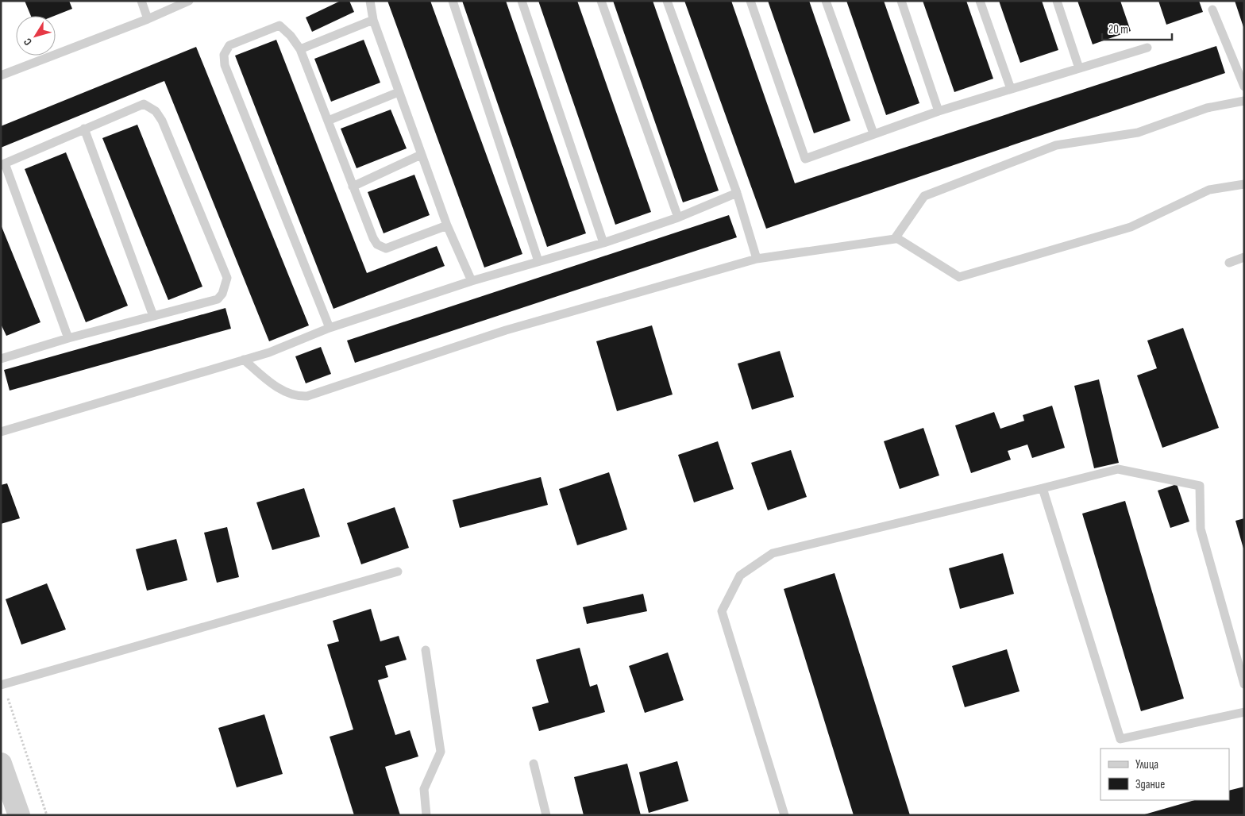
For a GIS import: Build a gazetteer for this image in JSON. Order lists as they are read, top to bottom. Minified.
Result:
{"legend":["Улица","Здание"],"scale_bar":"20 m","north":"bottom left"}
